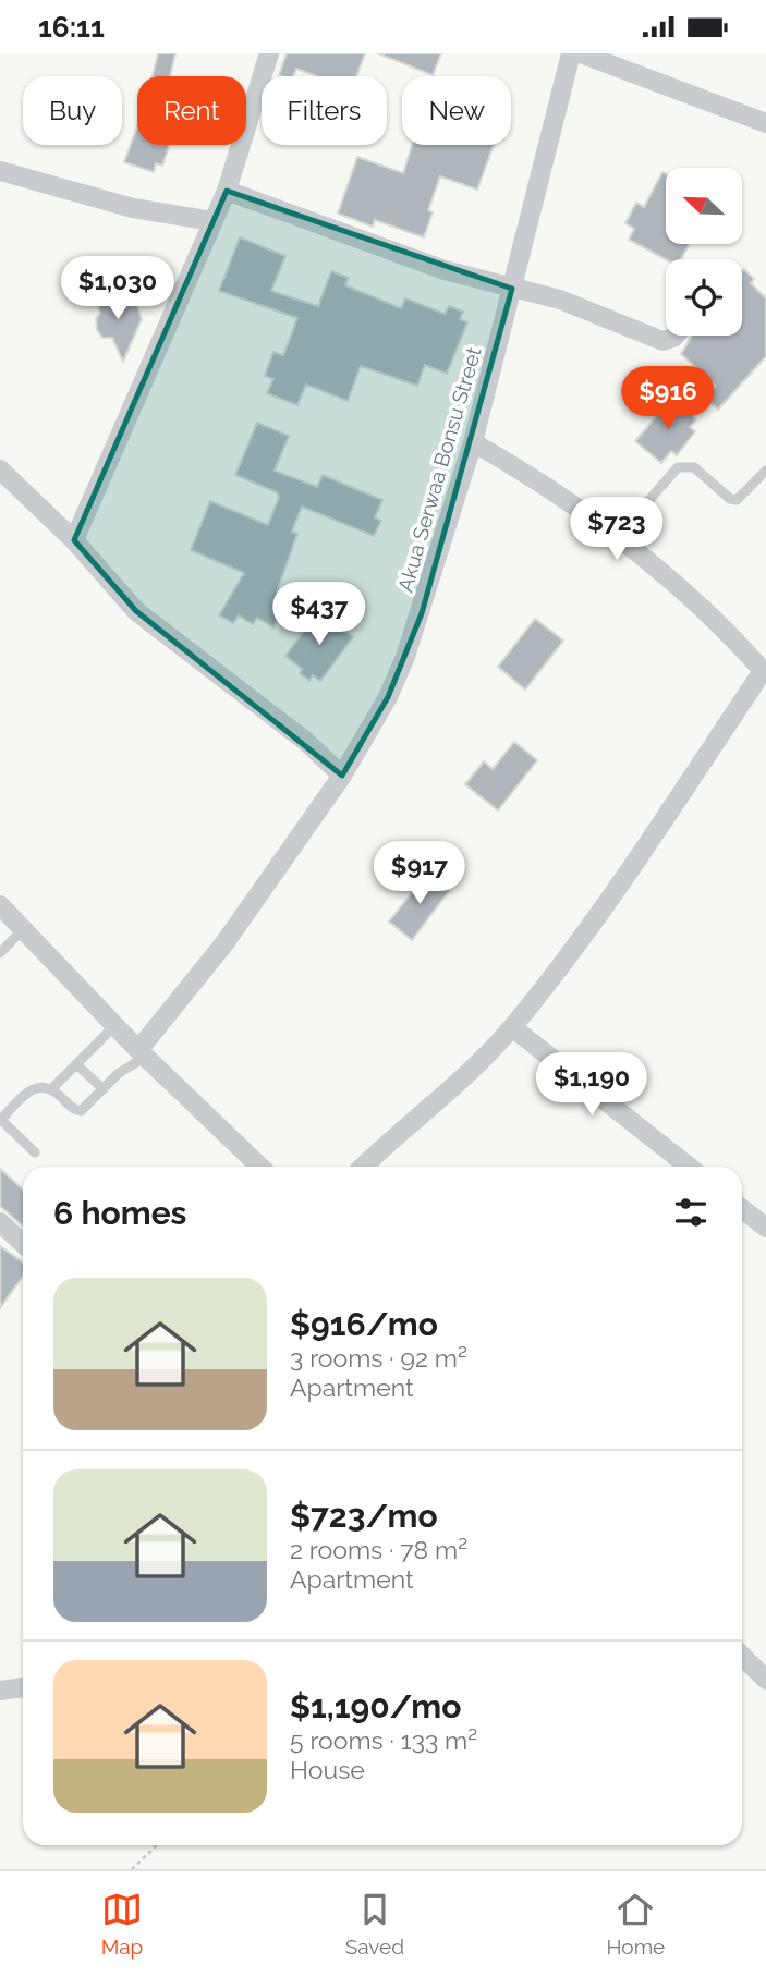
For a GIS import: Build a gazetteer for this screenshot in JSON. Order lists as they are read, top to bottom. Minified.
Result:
{"streets":{"street":["Akua Serwaa Bonsu Street"]},"north":"top left","page":{"status":"16:11","chip":["Buy","Rent","Filters","New"],"price":["$1,030","$916","$723","$437","$917","$1,190"],"heading":"6 homes","list":[{"name":"$916/mo","note":"3 rooms · 92 m² · Apartment"},{"name":"$723/mo","note":"2 rooms · 78 m² · Apartment"},{"name":"$1,190/mo","note":"5 rooms · 133 m² · House"}],"tabs":["Map","Saved","Home"]}}
